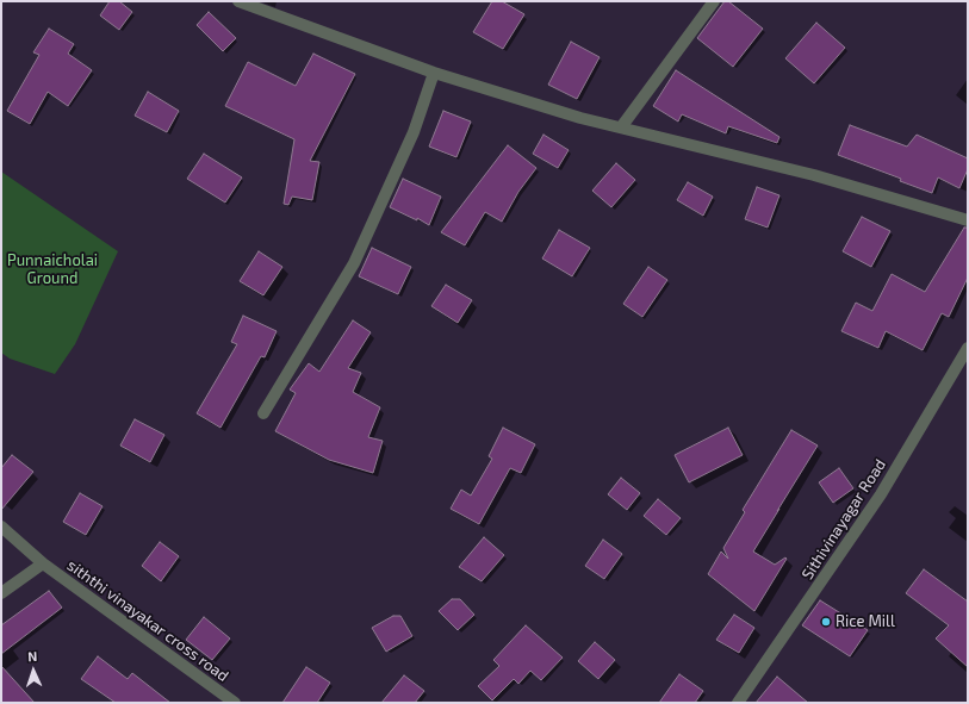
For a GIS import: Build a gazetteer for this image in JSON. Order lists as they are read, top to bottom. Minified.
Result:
{"streets":{"street":["Sithivinayagar Road","siththi vinayakar cross road"]},"parks":["Punnaicholai Ground"],"places":["Rice Mill"],"north":"top"}
